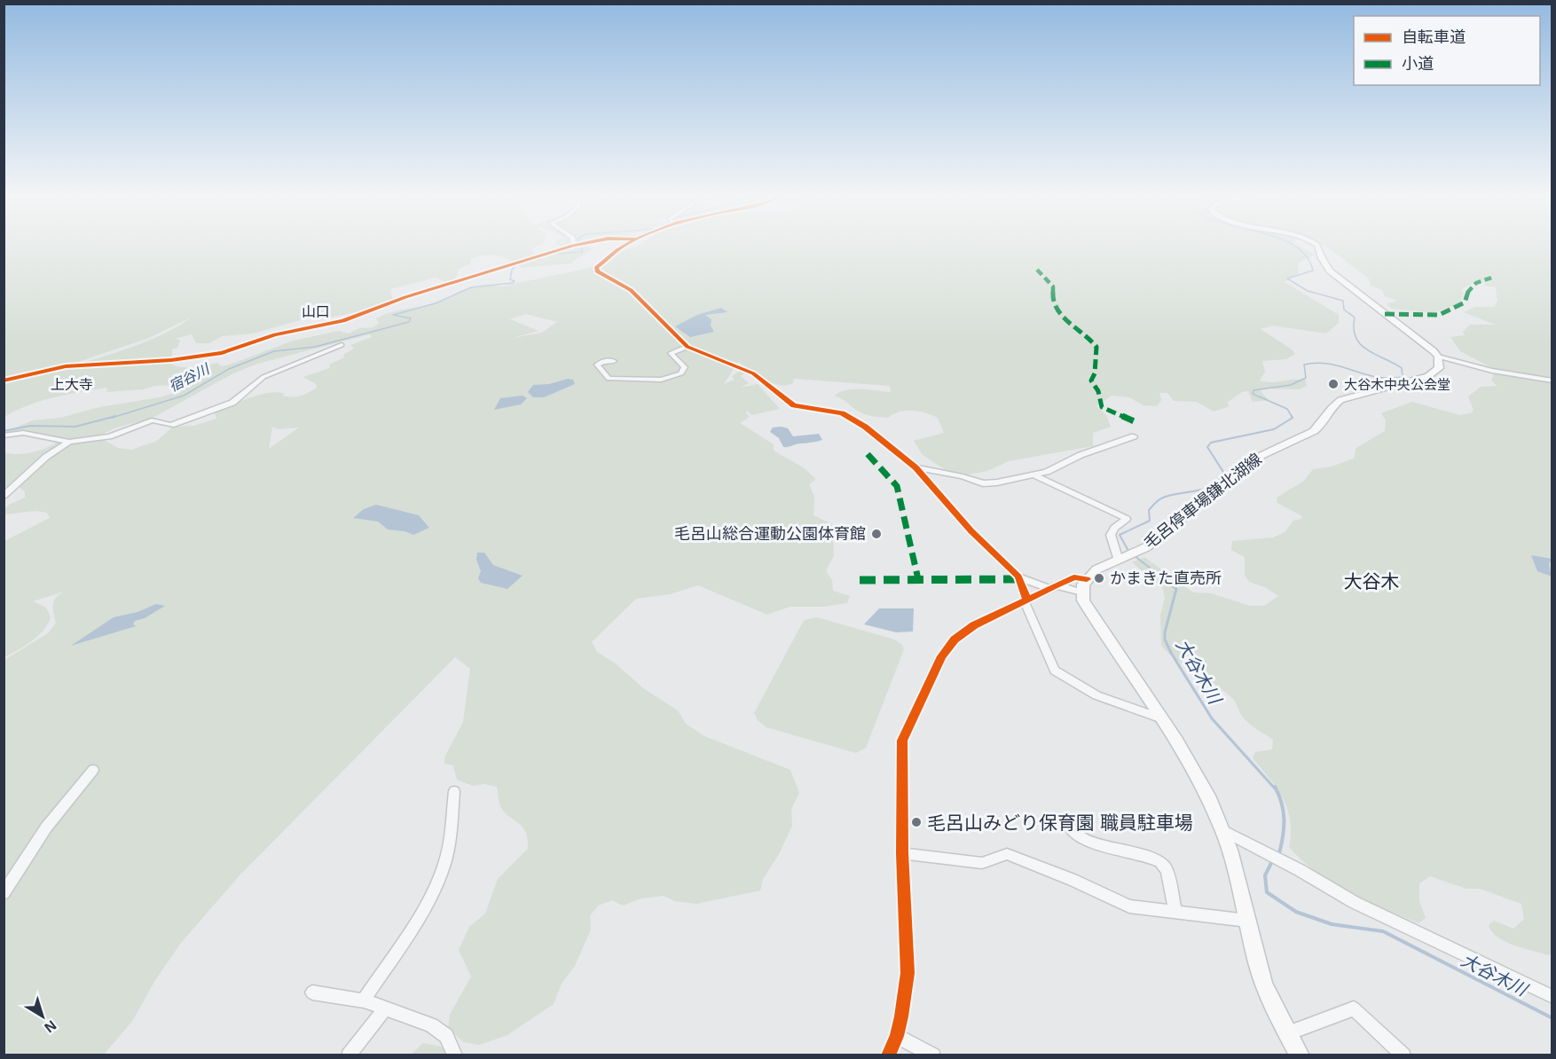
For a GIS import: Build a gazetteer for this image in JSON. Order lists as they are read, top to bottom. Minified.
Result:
{"streets":{"main road":["毛呂停車場鎌北湖線"]},"districts":["山口","上大寺","大谷木"],"water":["宿谷川","大谷木川"],"places":["大谷木中央公会堂","毛呂山総合運動公園体育館","かまきた直売所","毛呂山みどり保育園 職員駐車場"],"legend":["自転車道","小道"],"north":"bottom right"}
